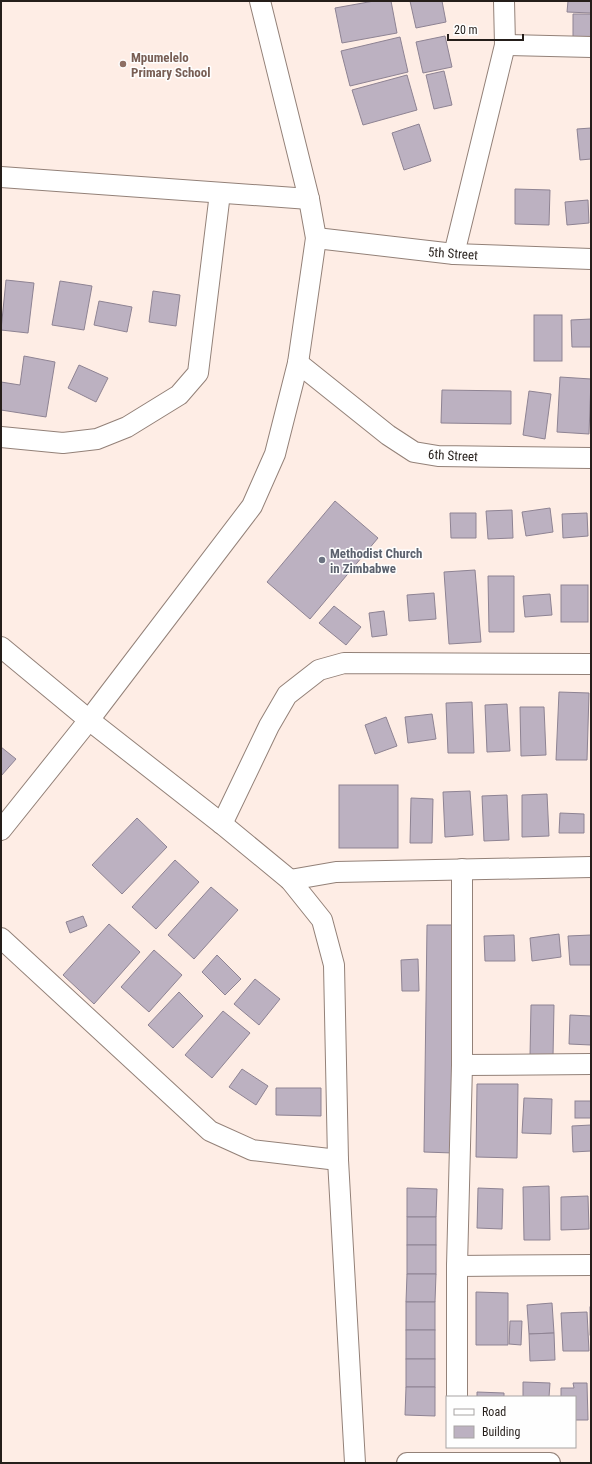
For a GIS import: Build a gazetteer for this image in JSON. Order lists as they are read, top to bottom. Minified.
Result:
{"streets":{"street":["5th Street","6th Street"]},"places":["Mpumelelo Primary School","Methodist Church in Zimbabwe"],"legend":["Road","Building"],"scale_bar":"20 m"}
